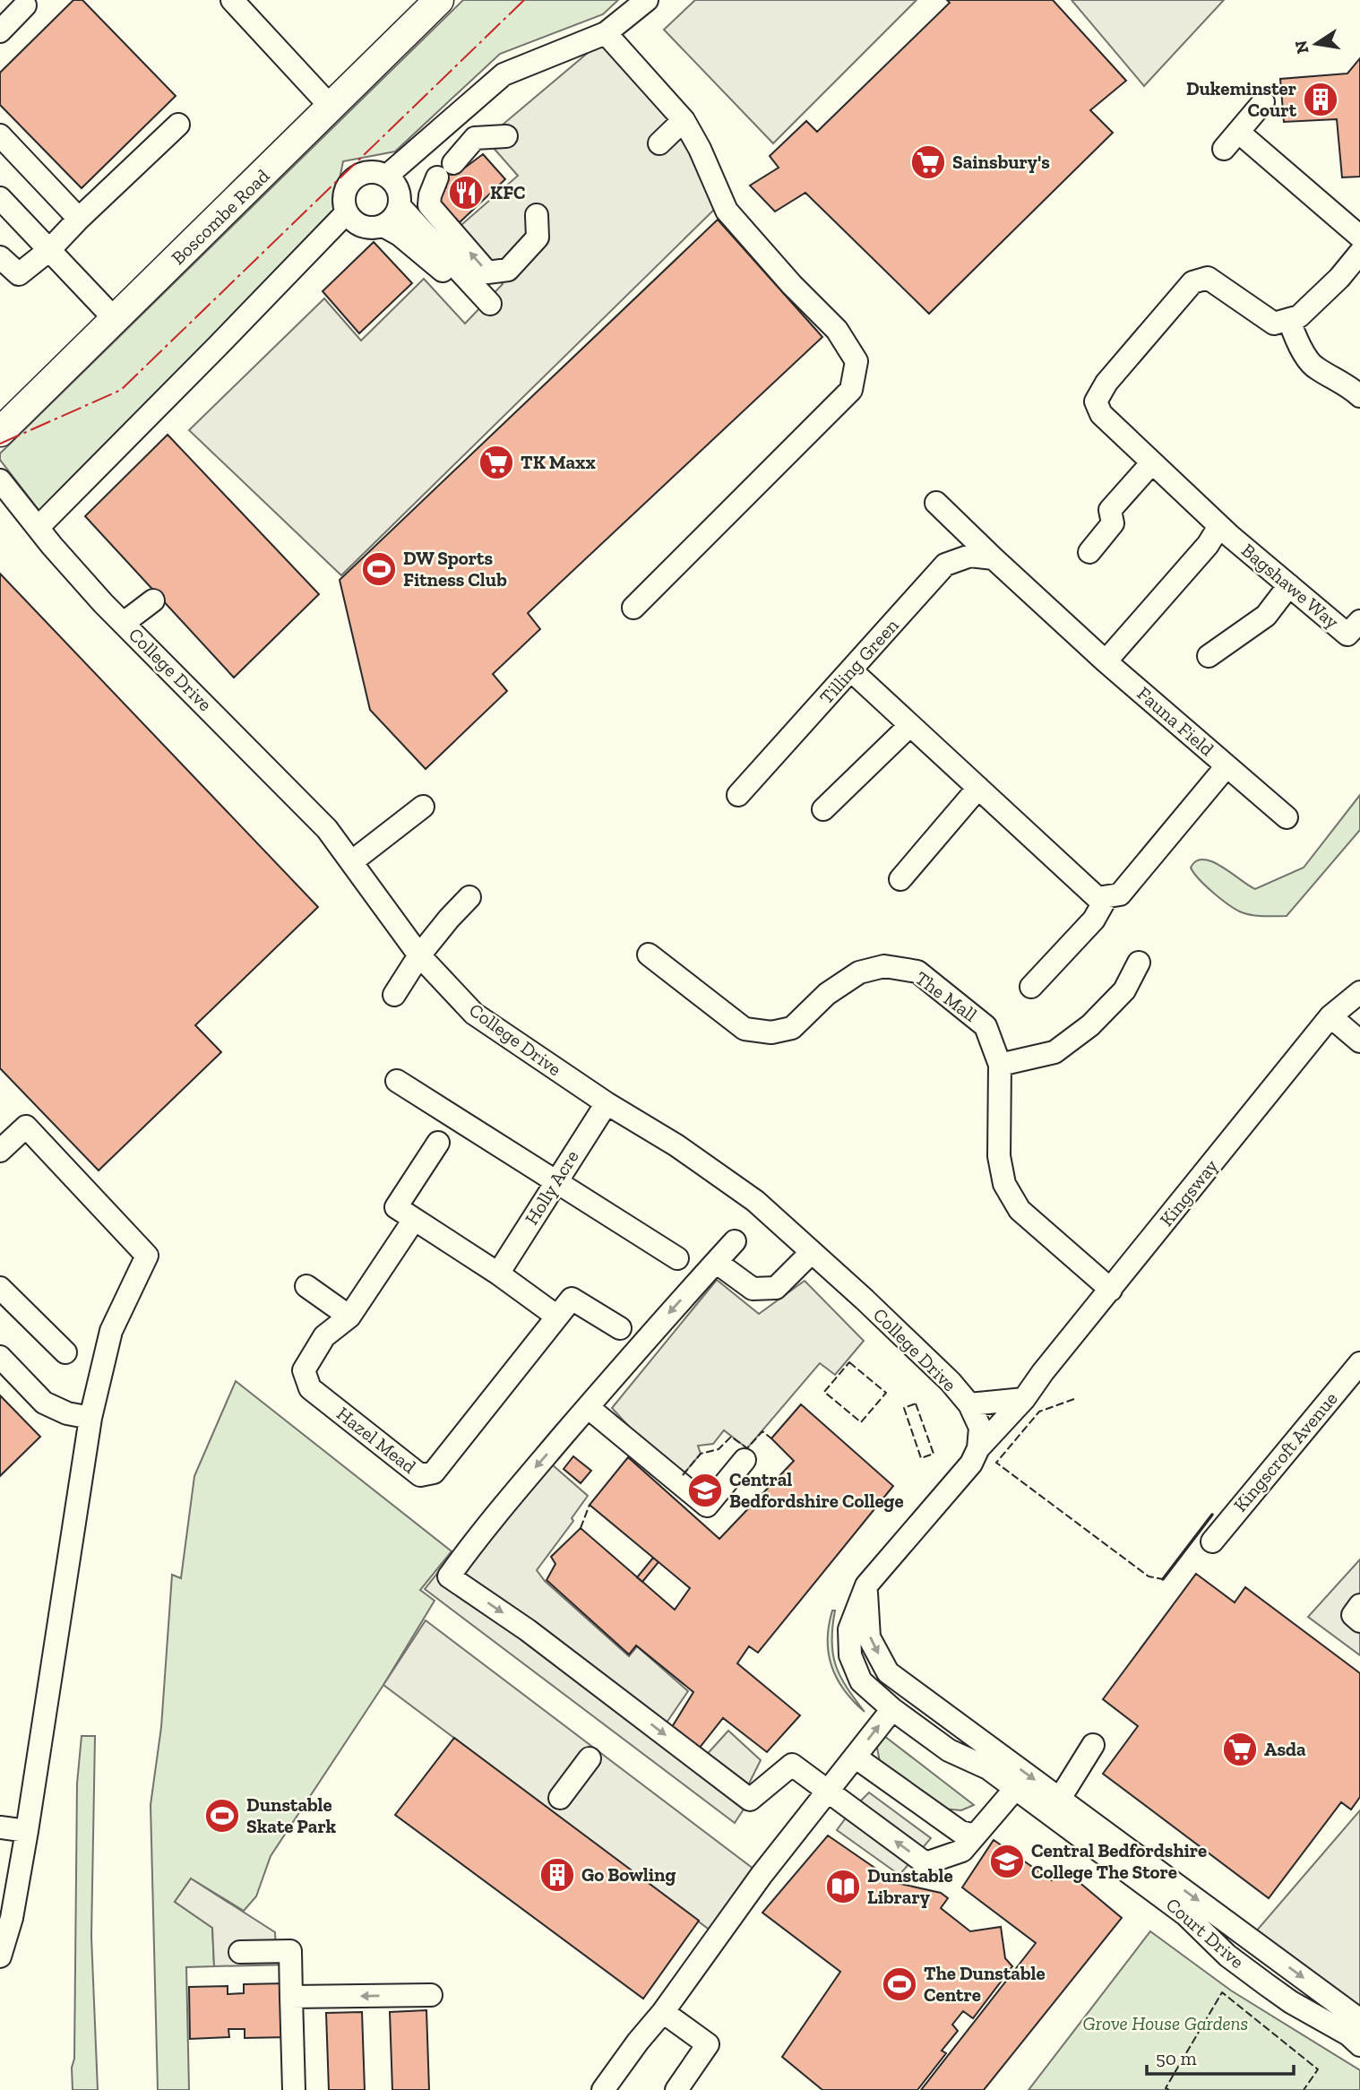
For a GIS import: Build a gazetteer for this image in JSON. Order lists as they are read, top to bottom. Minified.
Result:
{"streets":{"main road":["Boscombe Road"],"street":["Bagshawe Way","Tilling Green","College Drive","Fauna Field","The Mall","Holly Acre","Kingsway","Hazel Mead","Kingscroft Avenue","Court Drive"]},"crossings":[["College Drive","Holly Acre"],["College Drive","Kingsway"],["The Mall","Kingsway"]],"parks":["Grove House Gardens"],"places":{"building":["Dukeminster Court","Go Bowling"],"supermarket":["Sainsbury's","TK Maxx","Asda"],"restaurant":["KFC"],"sports":["DW Sports Fitness Club","Dunstable Skate Park","The Dunstable Centre"],"school or university":["Central Bedfordshire College","Central Bedfordshire College The Store"],"library":["Dunstable Library"]},"scale_bar":"50 m","north":"left"}
